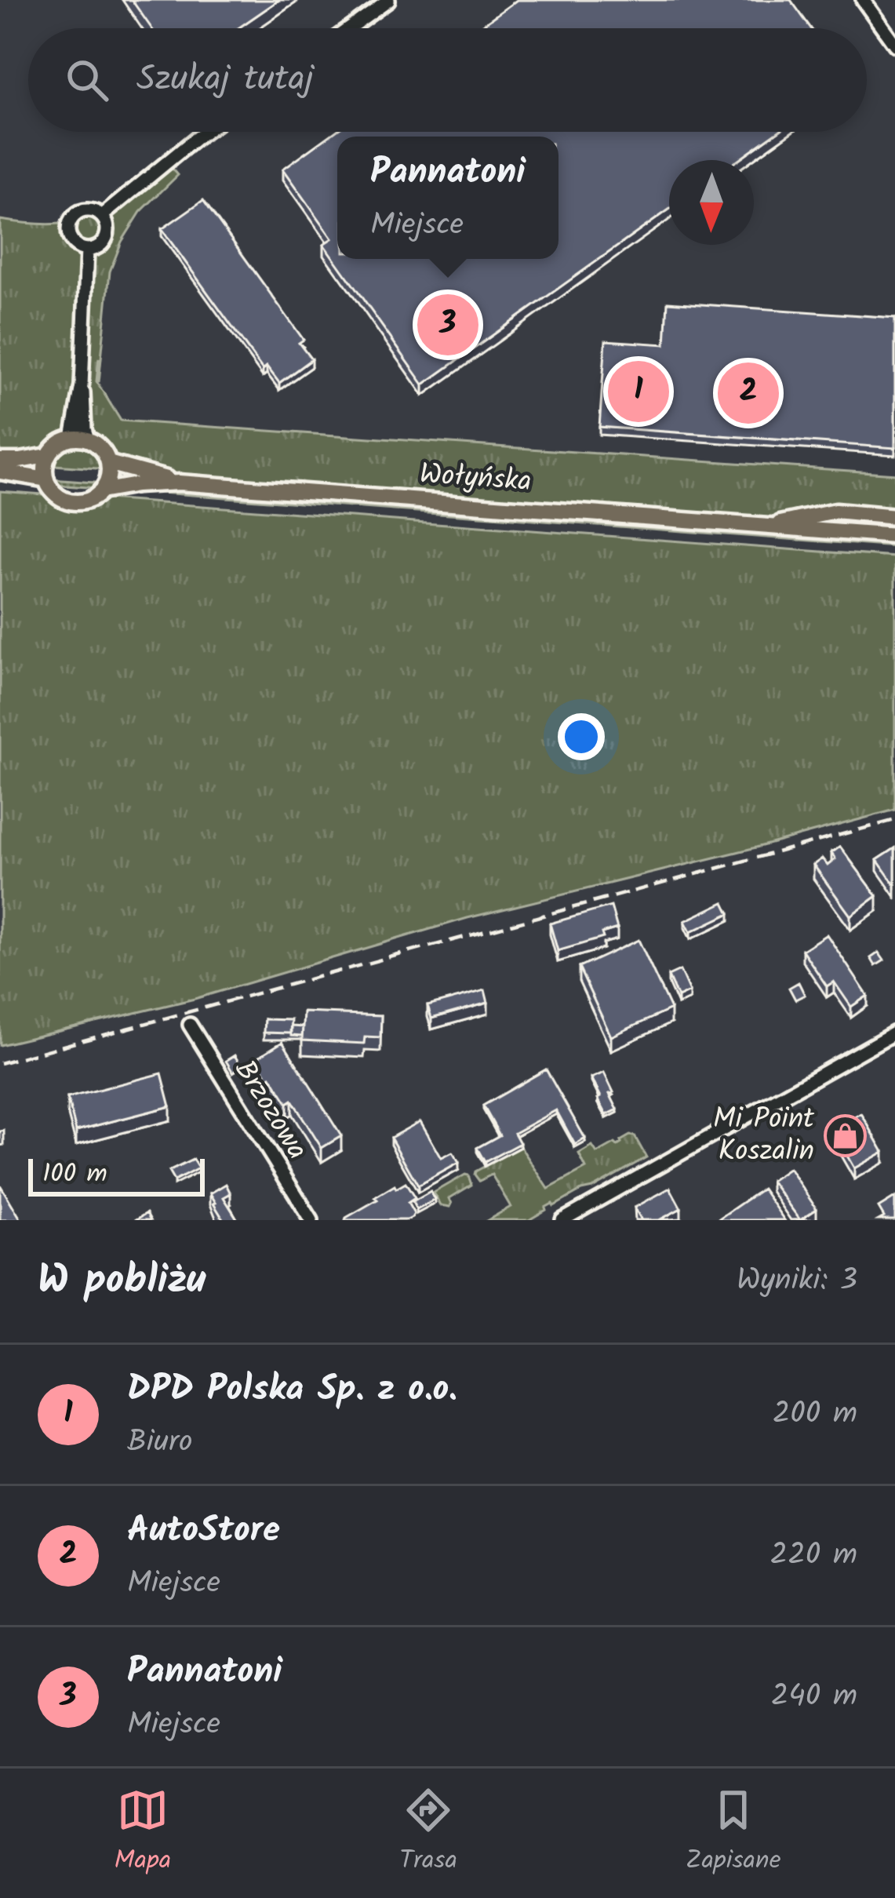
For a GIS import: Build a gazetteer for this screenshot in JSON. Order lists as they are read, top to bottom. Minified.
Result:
{"streets":{"main road":["Wołyńska"],"street":["Brzozowa"]},"places":{"shop":["Mi Point Koszalin"]},"scale_bar":"100 m","north":"bottom","page":{"search":"Szukaj tutaj","popup":["Pannatoni","Miejsce"],"pins":["3","1","2"],"scale":"100 m","heading":["W pobliżu","Wyniki: 3"],"list":[{"mark":"1","name":"DPD Polska Sp. z o.o.","note":"Biuro","value":"200 m"},{"mark":"2","name":"AutoStore","note":"Miejsce","value":"220 m"},{"mark":"3","name":"Pannatoni","note":"Miejsce","value":"240 m"}],"nav":["Mapa","Trasa","Zapisane"]}}
